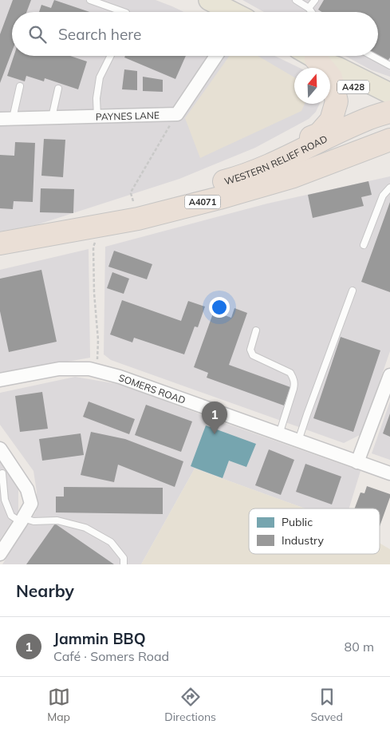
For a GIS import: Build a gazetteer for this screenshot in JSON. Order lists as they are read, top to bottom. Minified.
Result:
{"streets":{"highway":["WESTERN RELIEF ROAD","A4071"],"main road":["A428"],"street":["PAYNES LANE","SOMERS ROAD"]},"legend":["Public","Industry"],"north":"top","page":{"search":"Search here","pins":"1","heading":"Nearby","list":[{"mark":"1","name":"Jammin BBQ","note":"Café · Somers Road","value":"80 m"}],"nav":["Map","Directions","Saved"]}}
